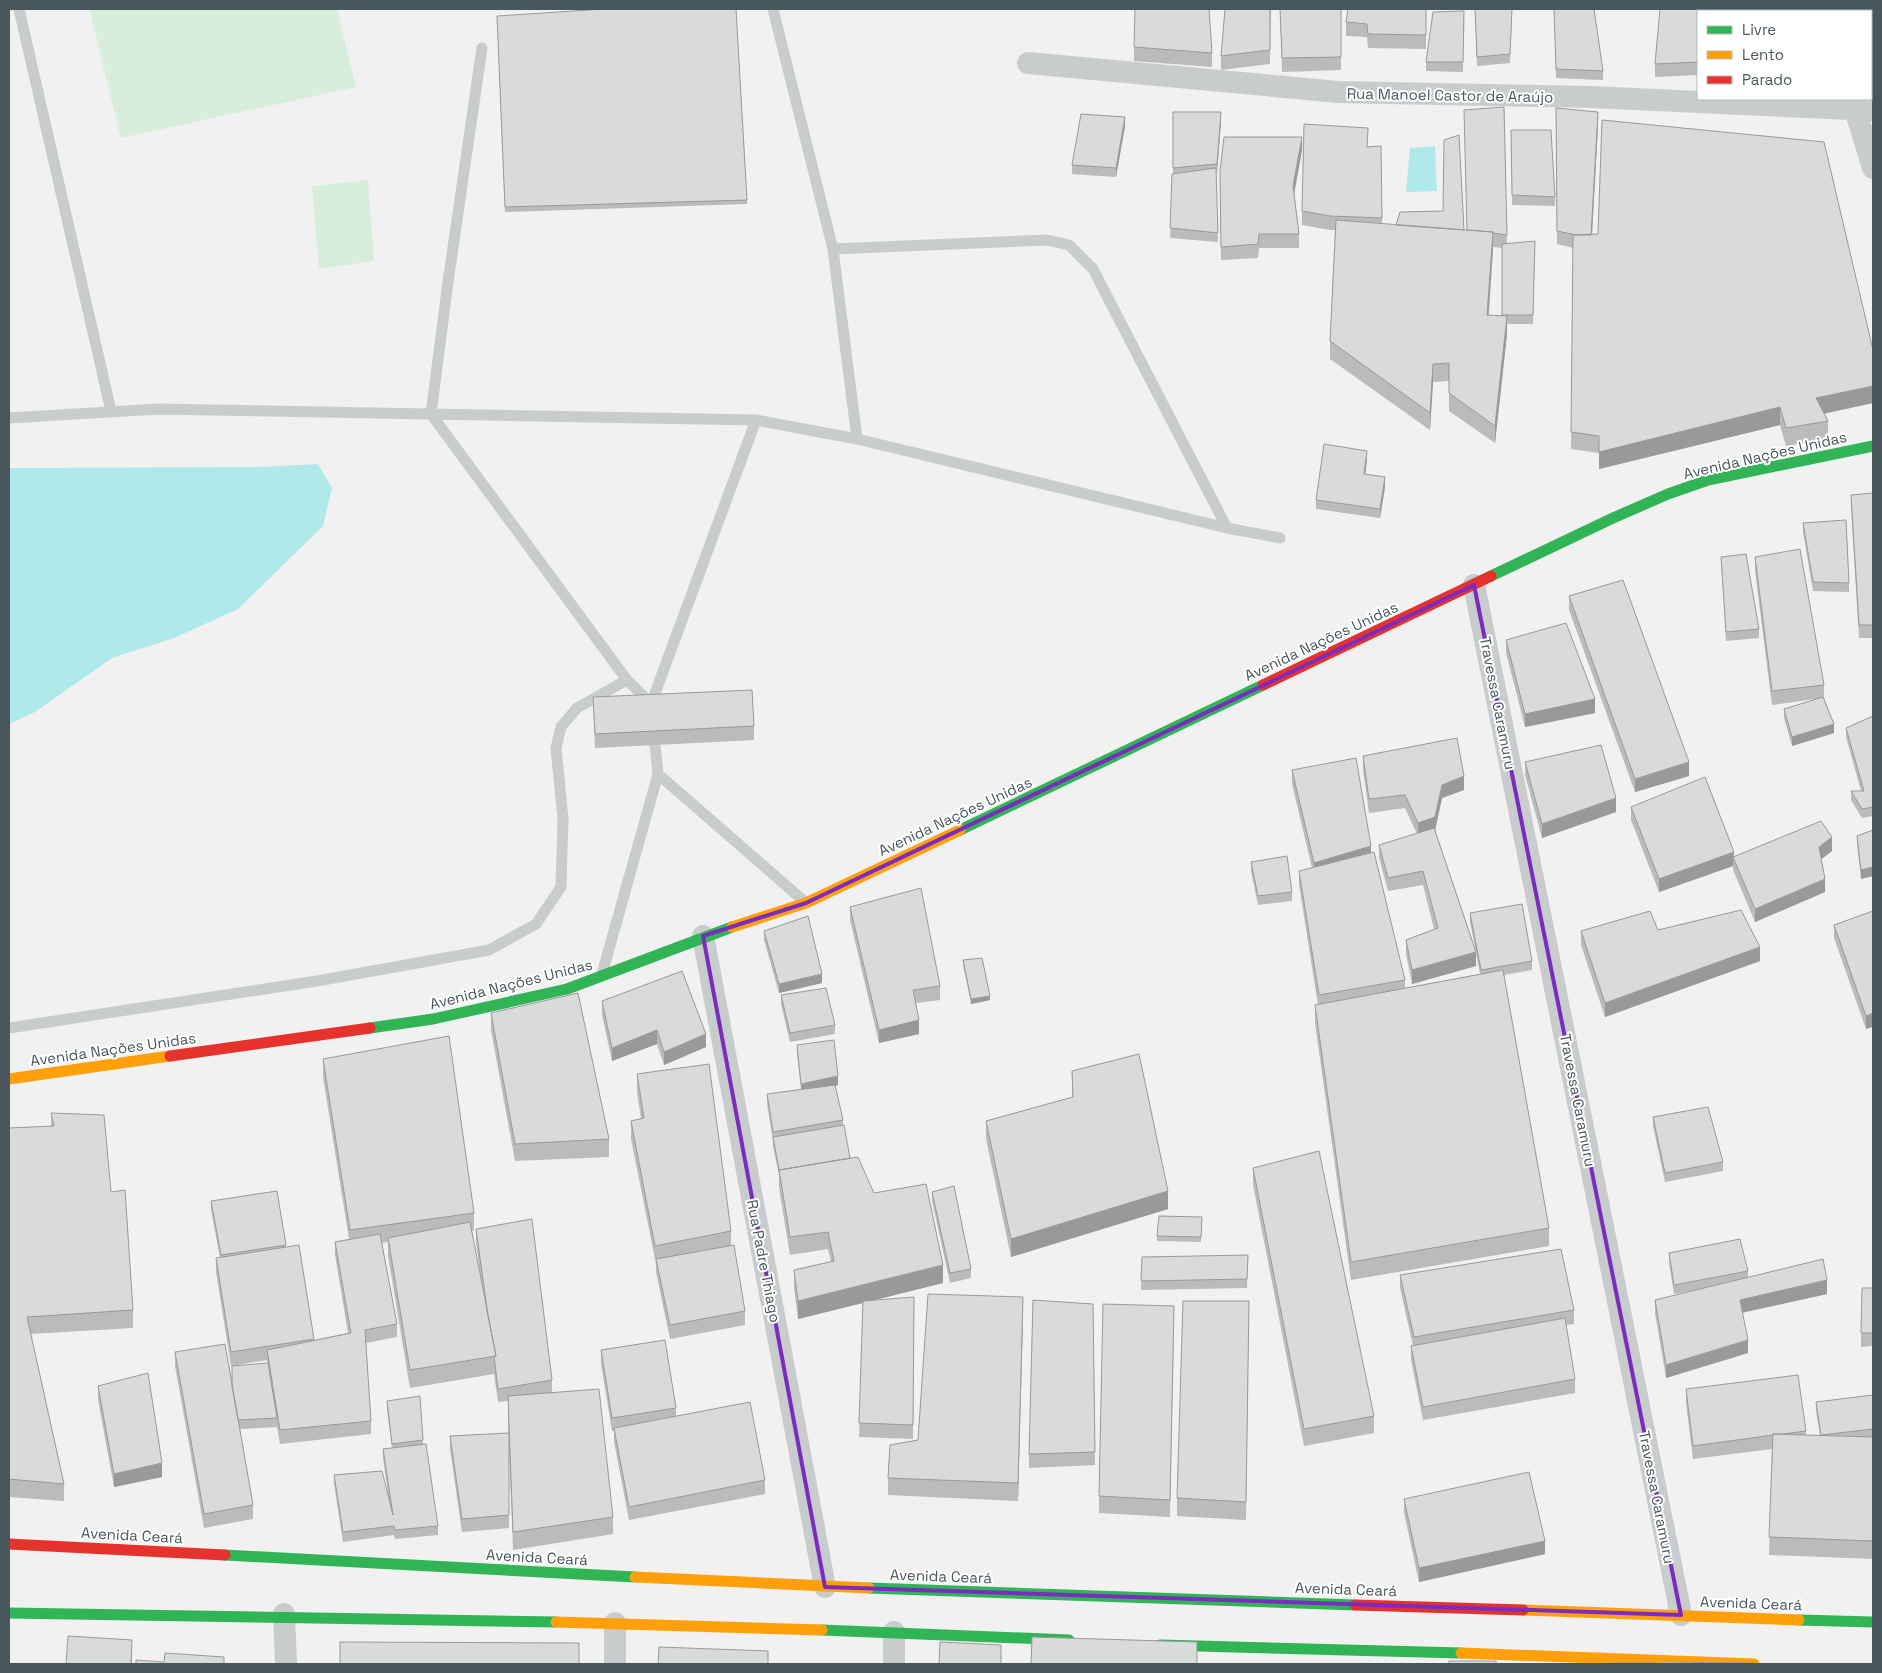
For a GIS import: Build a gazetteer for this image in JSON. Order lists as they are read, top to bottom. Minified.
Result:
{"streets":{"main road":["Avenida Nações Unidas","Avenida Ceará"],"street":["Rua Manoel Castor de Araújo","Travessa Caramuru","Rua Padre Thiago"]},"crossings":[["Avenida Nações Unidas","Travessa Caramuru"],["Avenida Nações Unidas","Rua Padre Thiago"],["Travessa Caramuru","Avenida Ceará"],["Rua Padre Thiago","Avenida Ceará"]],"legend":["Livre","Lento","Parado"]}
